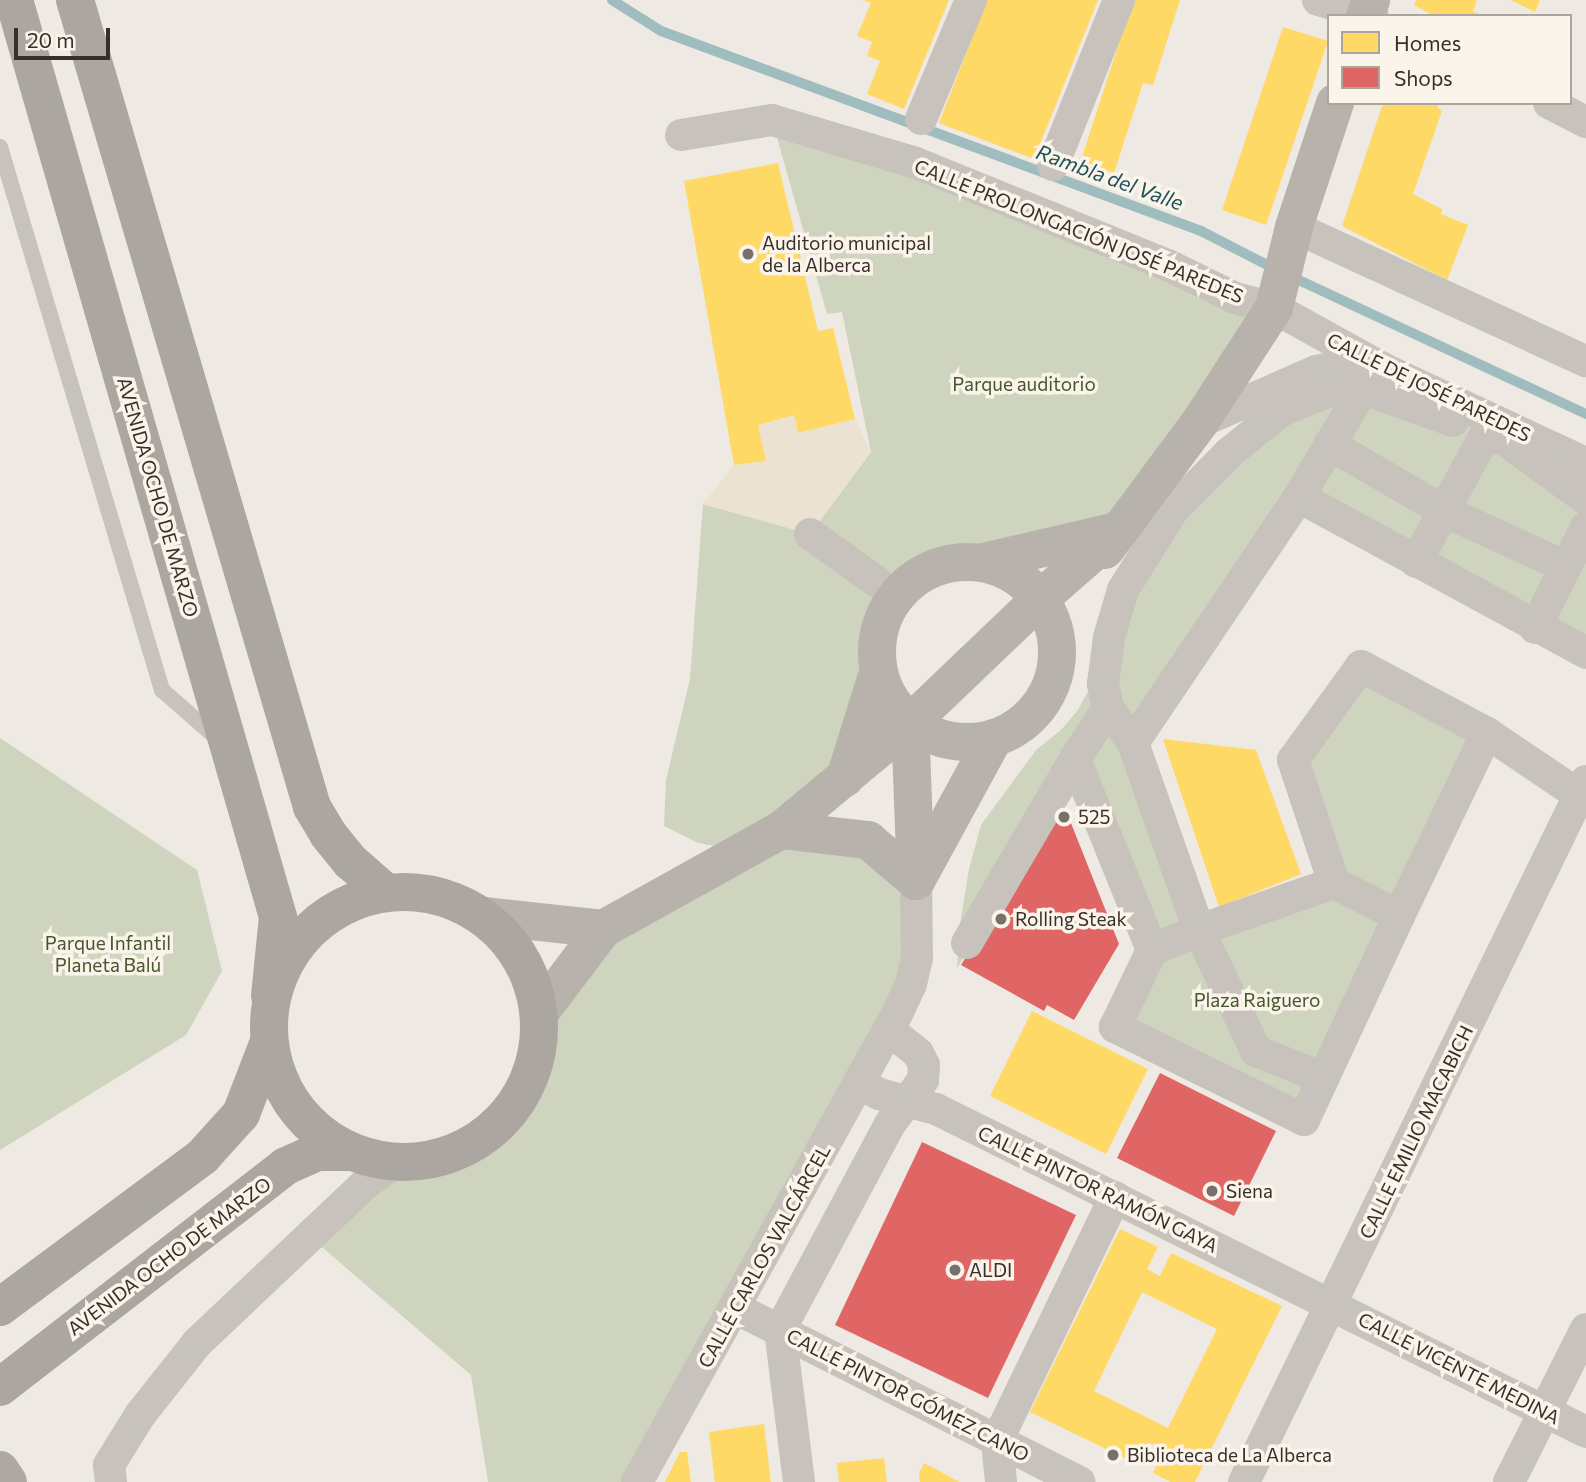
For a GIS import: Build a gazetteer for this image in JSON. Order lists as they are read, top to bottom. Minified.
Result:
{"streets":{"main road":["AVENIDA OCHO DE MARZO"],"street":["CALLE PROLONGACIÓN JOSÉ PAREDES","CALLE DE JOSÉ PAREDES","CALLE EMILIO MACABICH","CALLE PINTOR RAMÓN GAYA","CALLE CARLOS VALCÁRCEL","CALLE VICENTE MEDINA","CALLE PINTOR GÓMEZ CANO"]},"crossings":[["CALLE PROLONGACIÓN JOSÉ PAREDES","CALLE DE JOSÉ PAREDES"],["CALLE EMILIO MACABICH","CALLE PINTOR RAMÓN GAYA"],["CALLE EMILIO MACABICH","CALLE VICENTE MEDINA"],["CALLE PINTOR RAMÓN GAYA","CALLE CARLOS VALCÁRCEL"],["CALLE PINTOR RAMÓN GAYA","CALLE VICENTE MEDINA"],["CALLE CARLOS VALCÁRCEL","CALLE PINTOR GÓMEZ CANO"]],"water":["Rambla del Valle"],"parks":["Parque auditorio","Parque Infantil Planeta Balú","Plaza Raiguero"],"places":["Auditorio municipal de la Alberca","525","Rolling Steak","Siena","ALDI","Biblioteca de La Alberca"],"legend":["Homes","Shops"],"scale_bar":"20 m"}
